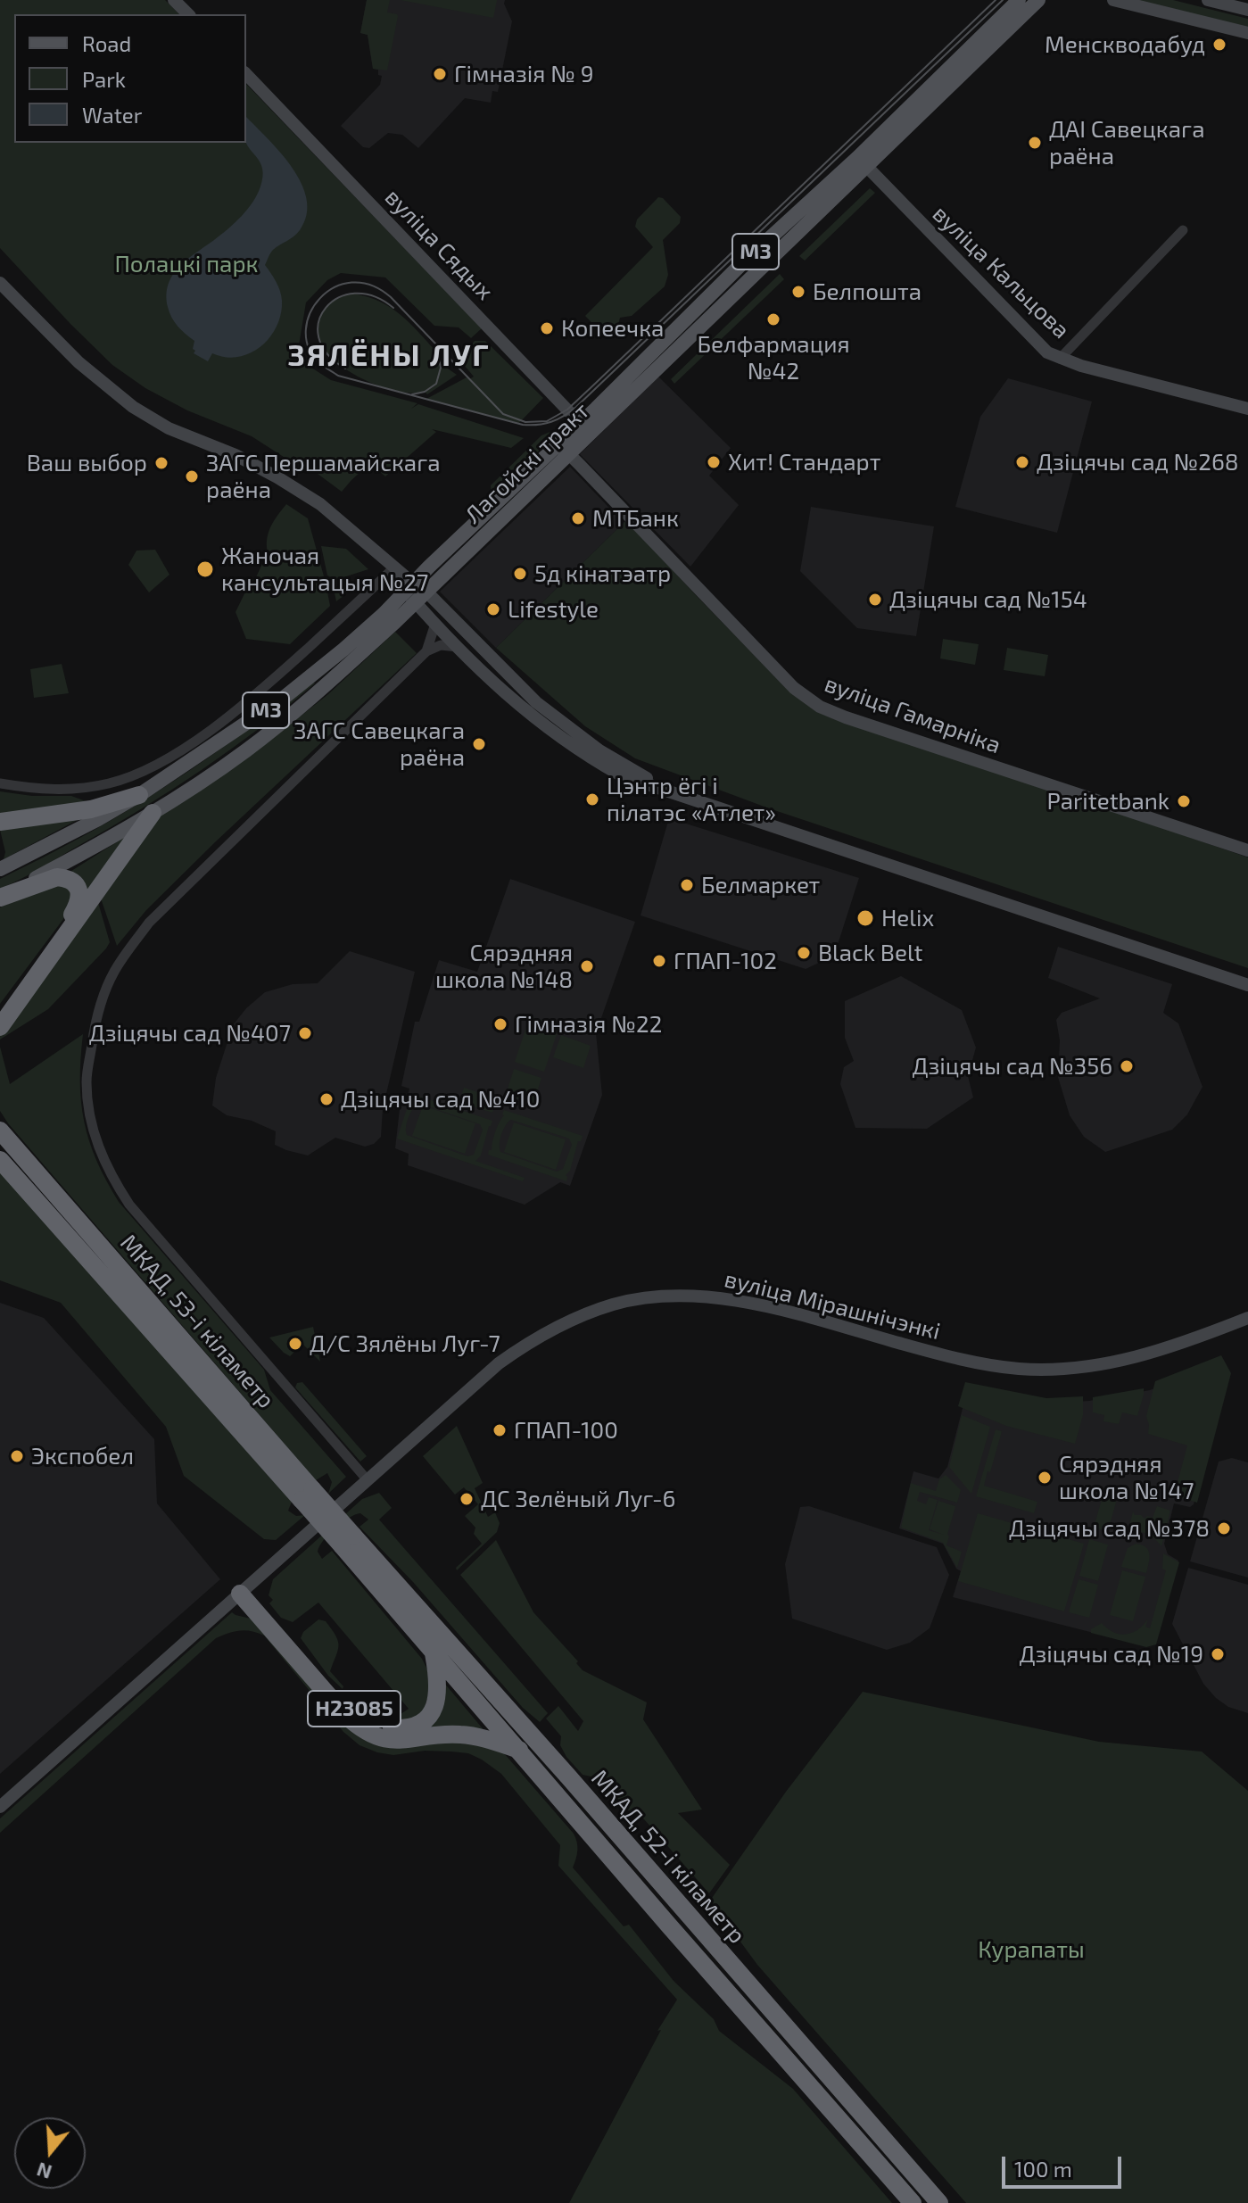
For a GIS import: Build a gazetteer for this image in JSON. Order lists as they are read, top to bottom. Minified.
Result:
{"streets":{"highway":["МКАД, 53-і кіламетр","Н23085","МКАД, 52-і кіламетр"],"main road":["вуліца Сядых","М3","вуліца Кальцова","Лагойскі тракт","вуліца Гамарніка","вуліца Мірашнічэнкі"]},"crossings":[["вуліца Сядых","Лагойскі тракт"],["вуліца Кальцова","Лагойскі тракт"],["Лагойскі тракт","вуліца Гамарніка"],["вуліца Мірашнічэнкі","Н23085"],["МКАД, 53-і кіламетр","МКАД, 52-і кіламетр"],["Н23085","МКАД, 52-і кіламетр"]],"districts":["ЗЯЛЁНЫ ЛУГ"],"parks":["Полацкі парк","Курапаты"],"places":["Менскводабуд","Гімназія № 9","ДАІ Савецкага раёна","Белпошта","Белфармация №42","Копеечка","Хит! Стандарт","Дзіцячы сад №268","Ваш выбор","ЗАГС Першамайскага раёна","МТБанк","Жаночая кансультацыя №27","5д кінатэатр","Дзіцячы сад №154","Lifestyle","ЗАГС Савецкага раёна","Цэнтр ёгі і пілатэс «Атлет»","Paritetbank","Белмаркет","Helix","Black Belt","ГПАП-102","Сярэдняя школа №148","Гімназія №22","Дзіцячы сад №407","Дзіцячы сад №356","Дзіцячы сад №410","Д/С Зялёны Луг-7","ГПАП-100","Экспобел","Сярэдняя школа №147","ДС Зелёный Луг-6","Дзіцячы сад №378","Дзіцячы сад №19"],"legend":["Road","Park","Water"],"scale_bar":"100 m","north":"bottom"}
